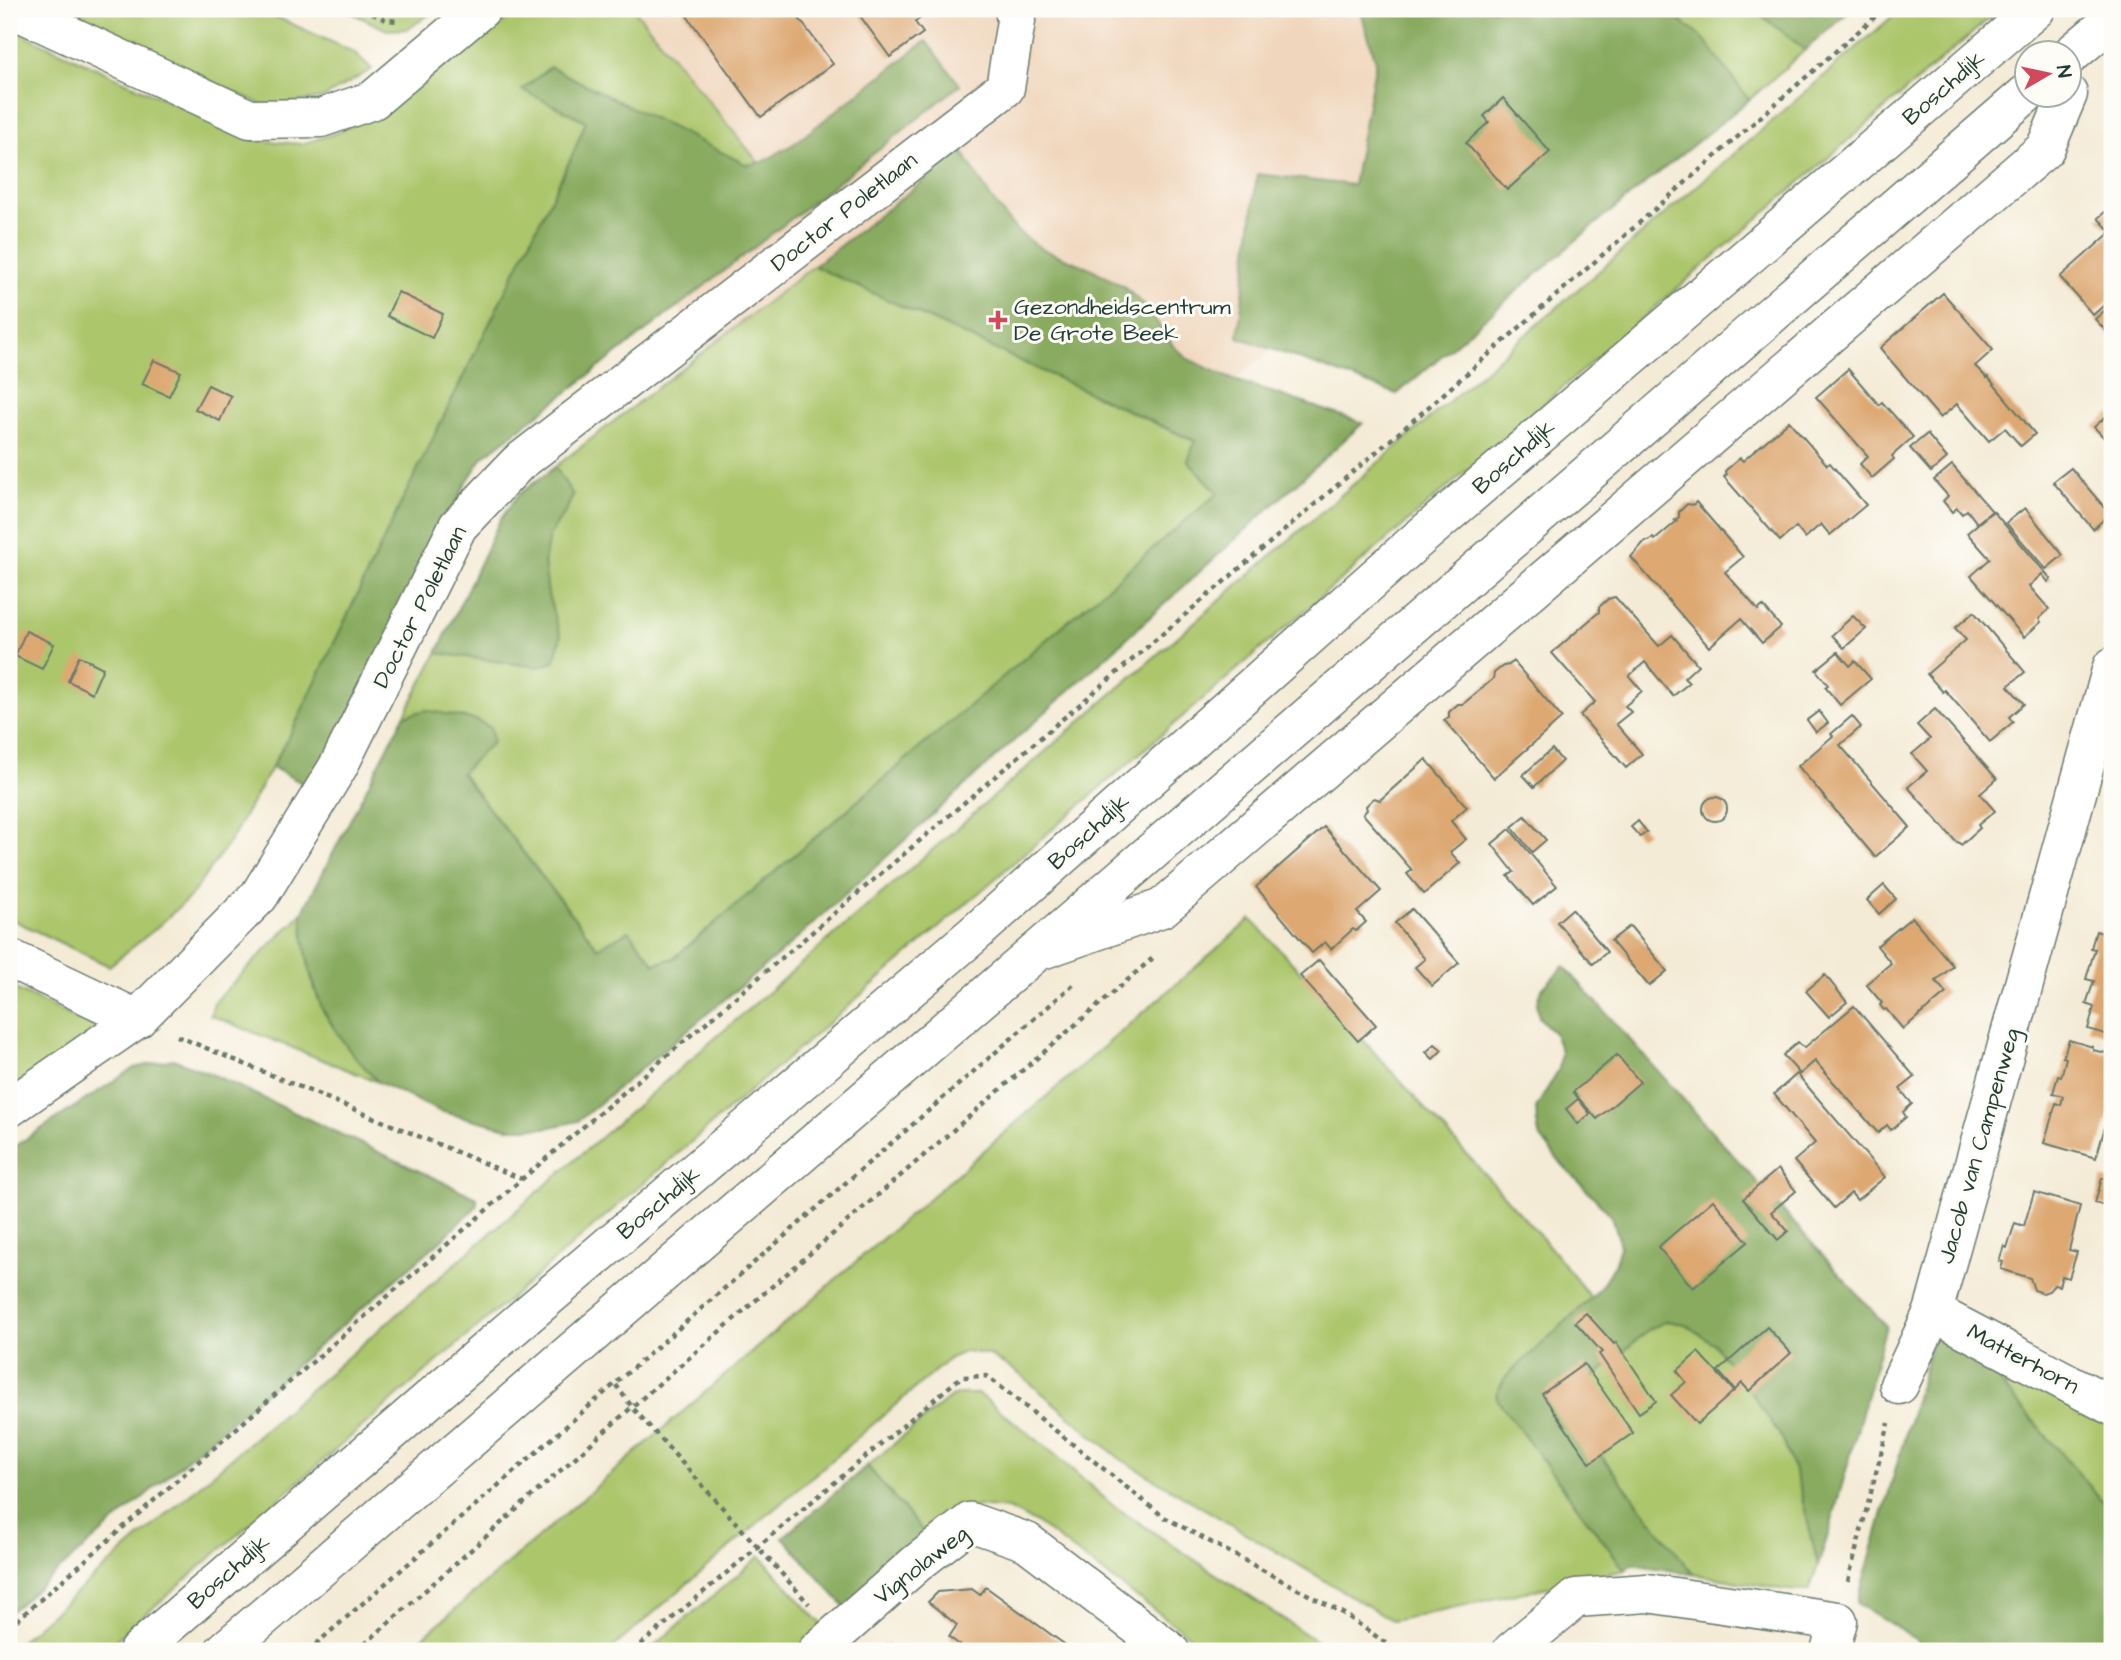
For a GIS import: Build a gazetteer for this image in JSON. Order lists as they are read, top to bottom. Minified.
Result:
{"streets":{"main road":["Boschdijk","Doctor Poletlaan","Jacob van Campenweg","Matterhorn","Vignolaweg"]},"crossings":[["Jacob van Campenweg","Matterhorn"]],"places":{"health":["Gezondheidscentrum De Grote Beek"]},"north":"right"}
